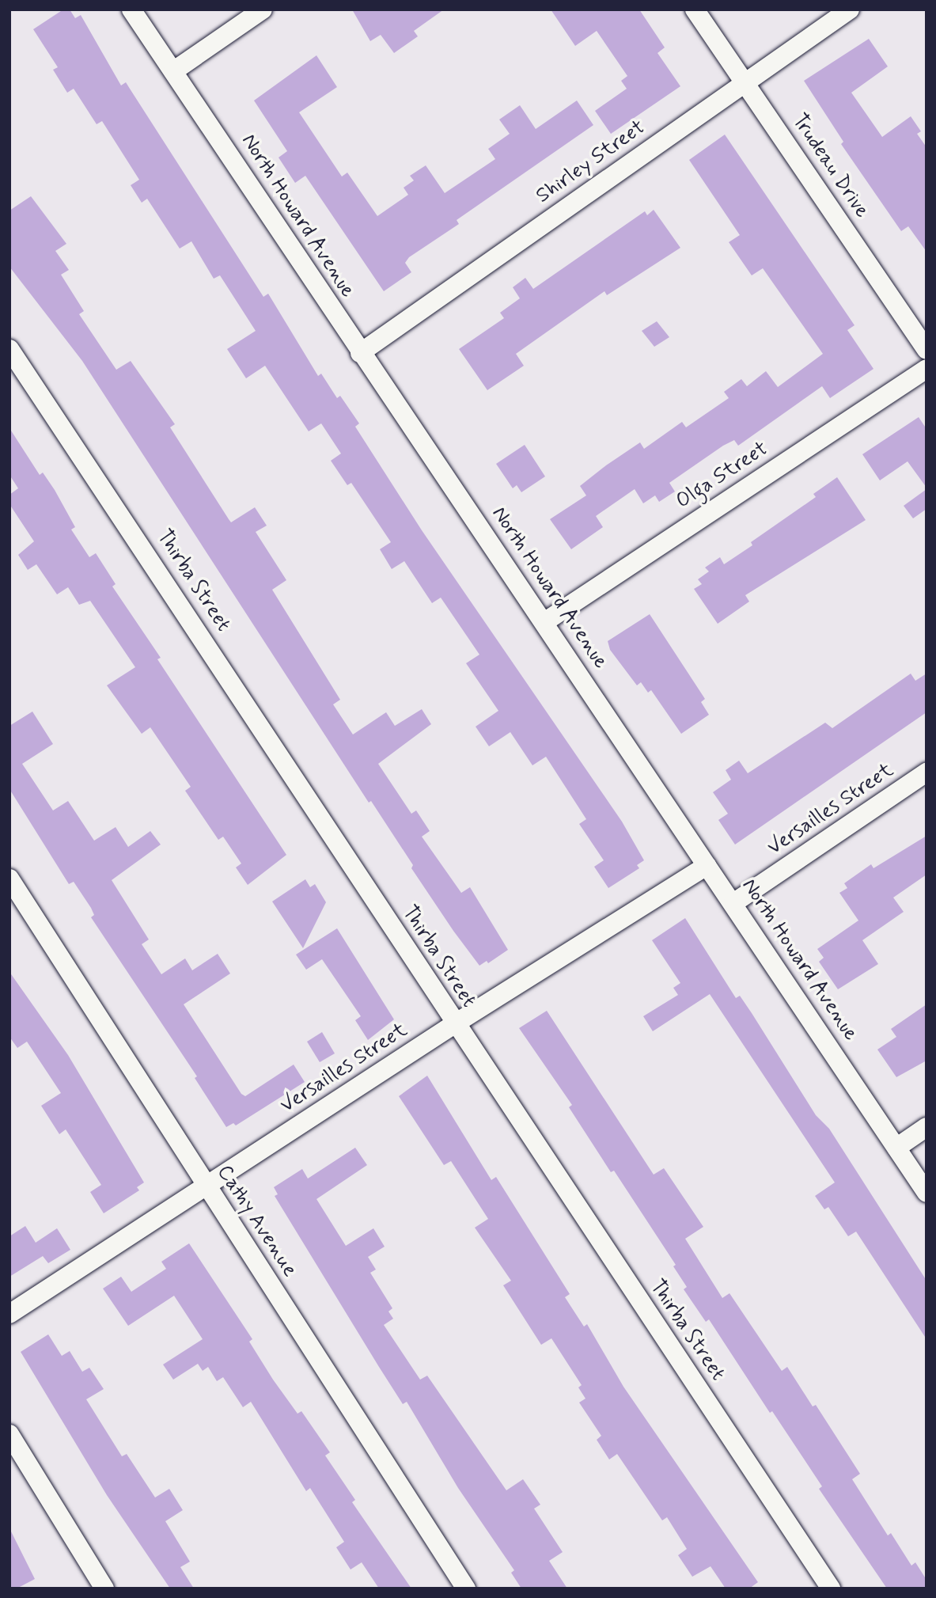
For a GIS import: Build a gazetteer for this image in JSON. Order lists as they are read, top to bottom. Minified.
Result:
{"streets":{"street":["Shirley Street","Trudeau Drive","North Howard Avenue","Olga Street","Thirba Street","Versailles Street","Cathy Avenue"]},"crossings":[["Shirley Street","Trudeau Drive"],["Shirley Street","North Howard Avenue"],["North Howard Avenue","Olga Street"],["North Howard Avenue","Versailles Street"],["Thirba Street","Versailles Street"],["Versailles Street","Cathy Avenue"]]}
